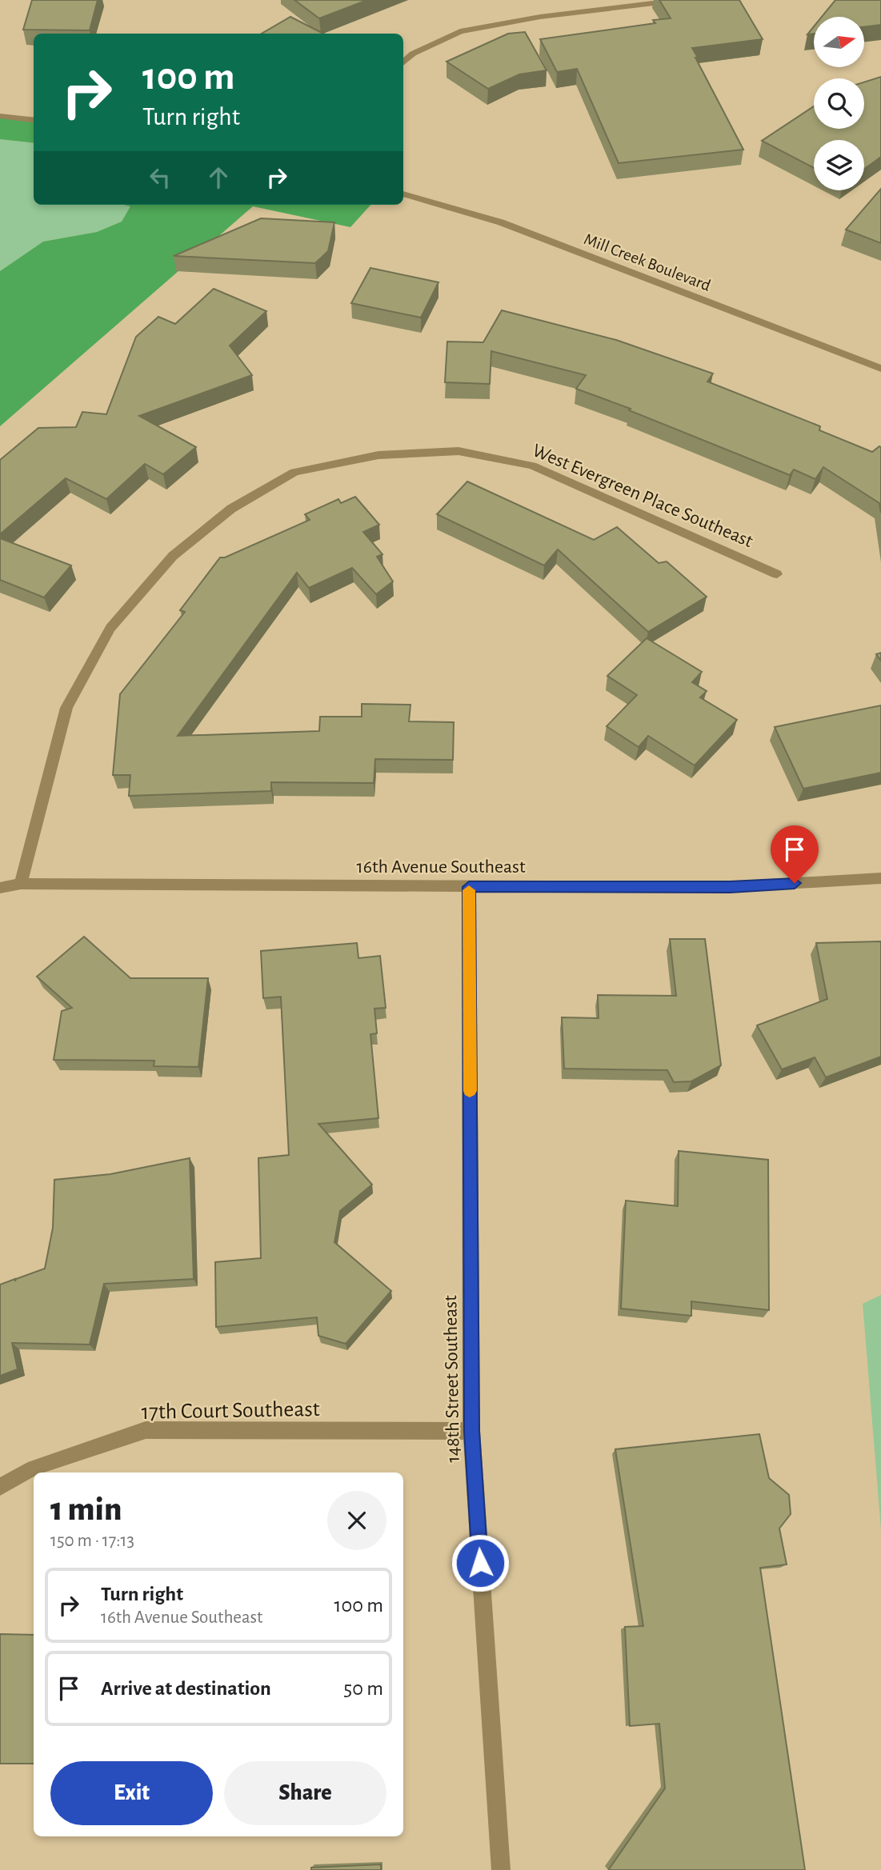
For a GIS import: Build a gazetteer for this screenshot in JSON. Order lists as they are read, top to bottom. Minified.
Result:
{"streets":{"street":["Mill Creek Boulevard","West Evergreen Place Southeast","16th Avenue Southeast","148th Street Southeast","17th Court Southeast"]},"crossings":[["West Evergreen Place Southeast","16th Avenue Southeast"],["16th Avenue Southeast","148th Street Southeast"],["148th Street Southeast","17th Court Southeast"]],"north":"right","page":{"turn":["100 m","Turn right"],"heading":["1 min","150 m · 17:13"],"list":[{"name":"Turn right","note":"16th Avenue Southeast","value":"100 m"},{"name":"Arrive at destination","value":"50 m"}],"buttons":["Exit","Share"]}}
